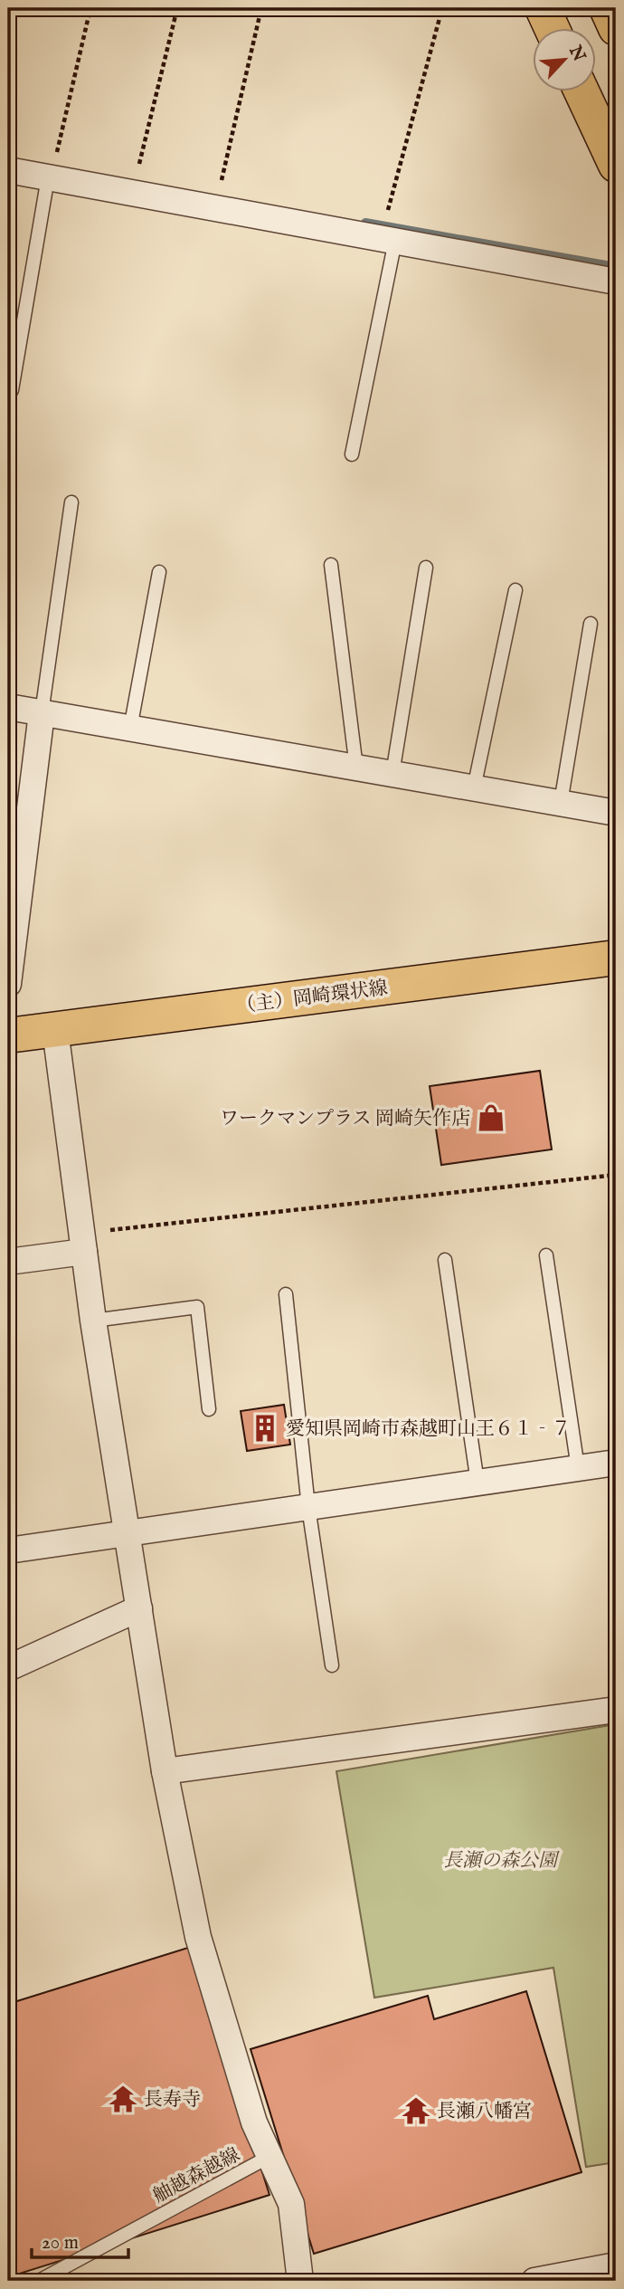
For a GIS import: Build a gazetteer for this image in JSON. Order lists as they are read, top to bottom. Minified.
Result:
{"streets":{"main road":["（主）岡崎環状線"],"lane":["舳越森越線"]},"parks":["長瀬の森公園"],"places":{"shop":["ワークマンプラス 岡崎矢作店"],"building":["愛知県岡崎市森越町山王６１‐７"],"temple":["長寿寺","長瀬八幡宮"]},"scale_bar":"20 m","north":"top right"}
